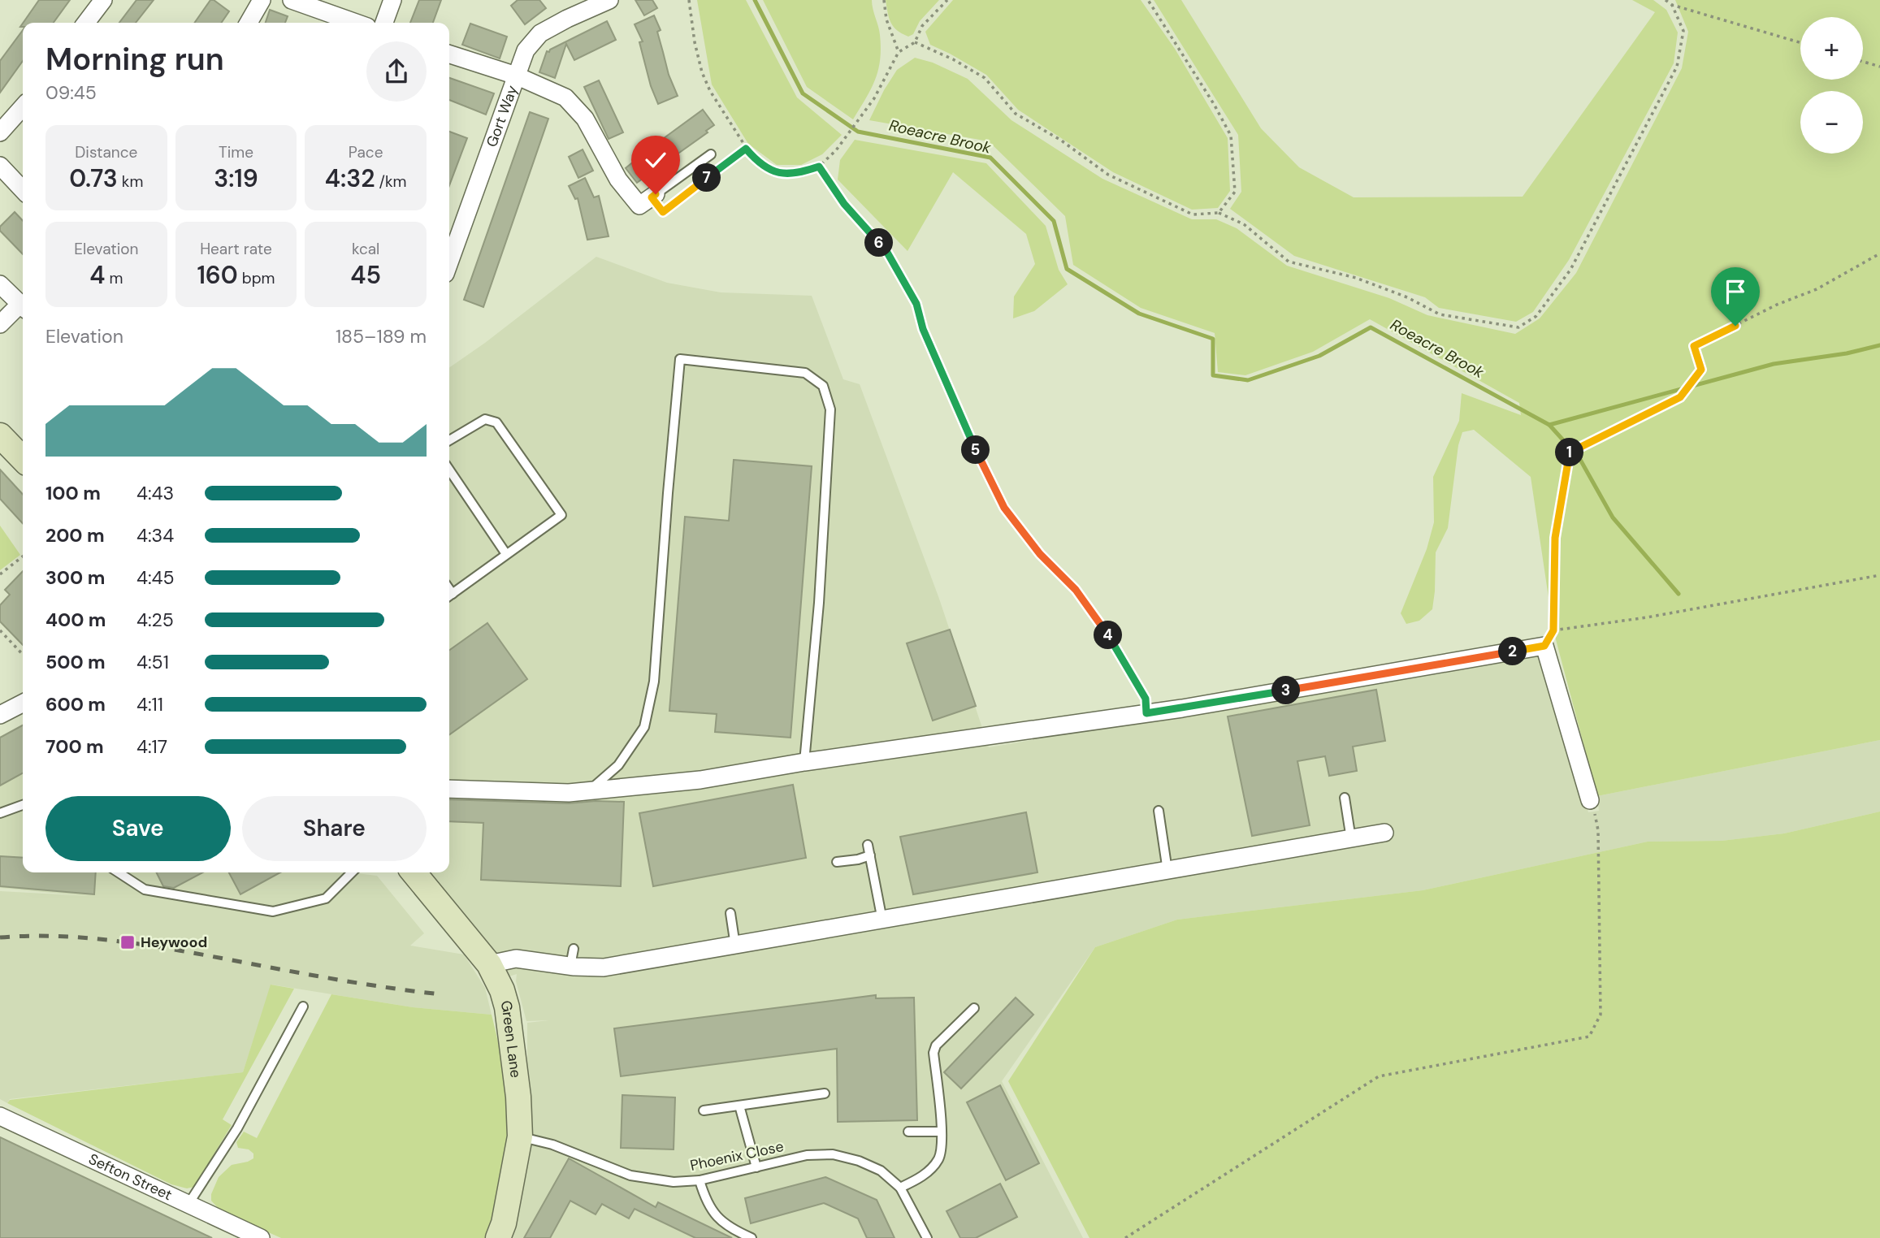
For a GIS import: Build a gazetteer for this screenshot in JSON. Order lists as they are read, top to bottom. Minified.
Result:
{"streets":{"street":["Gort Way","Green Lane","Sefton Street"],"lane":["Phoenix Close"]},"crossings":[["Green Lane","Phoenix Close"]],"water":["Roeacre Brook"],"places":{"transit":["Heywood"]},"page":{"map_buttons":["+","−"],"heading":["Morning run","09:45"],"stats":[["Distance","0.73 km"],["Time","3:19"],["Pace","4:32 /km"],["Elevation","4 m"],["Heart rate","160 bpm"],["kcal","45"]],"pins":["7","6","5","1","4","2","3"],"chart":["Elevation","185–189 m"],"list":[{"name":"100 m","note":"4:43"},{"name":"200 m","note":"4:34"},{"name":"300 m","note":"4:45"},{"name":"400 m","note":"4:25"},{"name":"500 m","note":"4:51"},{"name":"600 m","note":"4:11"},{"name":"700 m","note":"4:17"}],"buttons":["Save","Share"]}}
